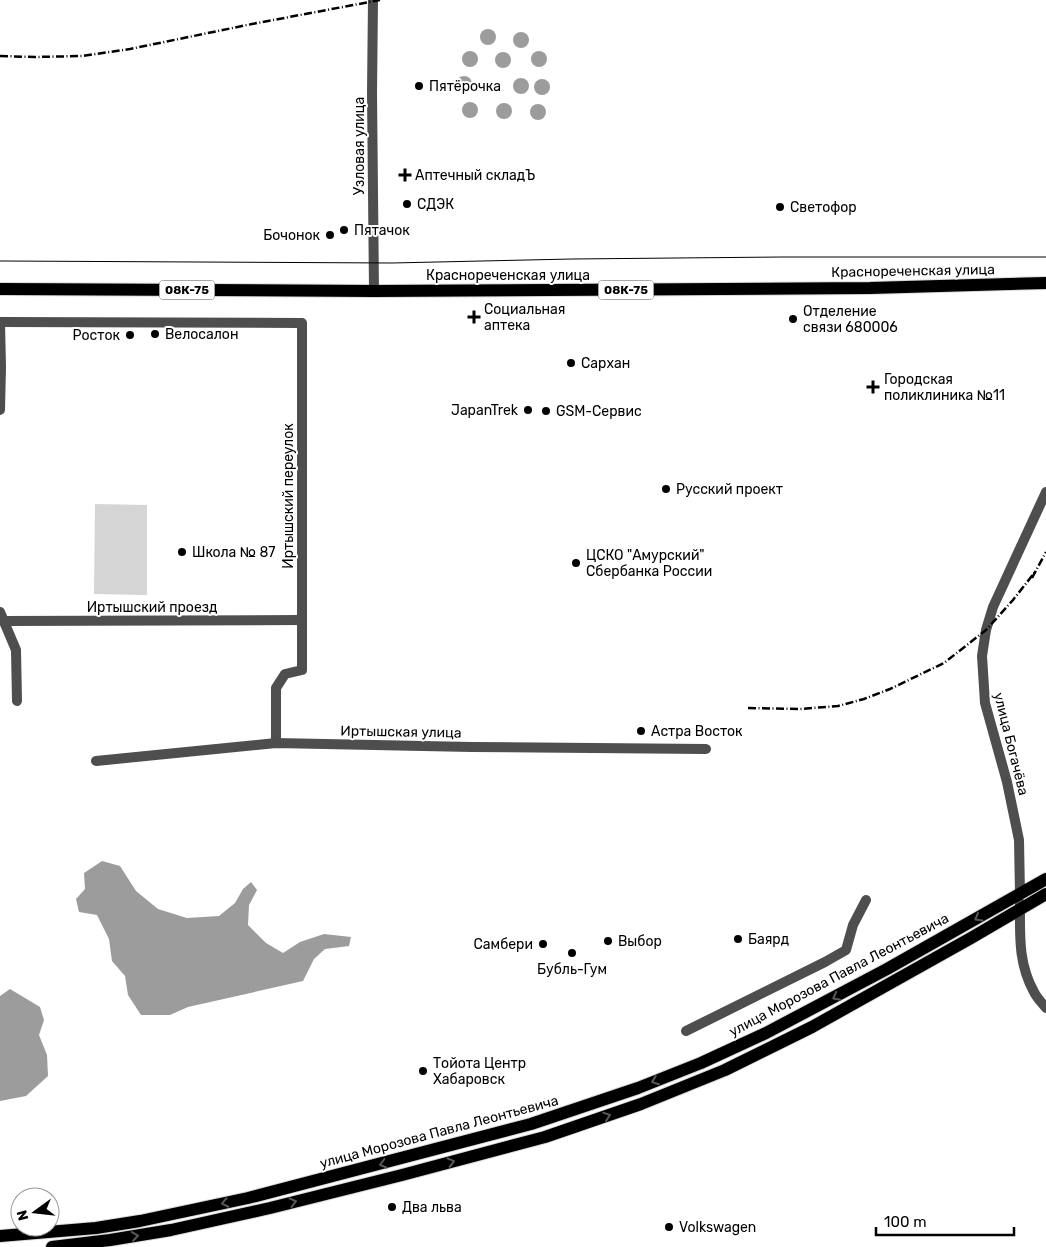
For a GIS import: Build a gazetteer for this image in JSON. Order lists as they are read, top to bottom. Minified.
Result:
{"streets":{"main road":["Краснореченская улица","08К-75","улица Морозова Павла Леонтьевича"],"street":["Узловая улица","Иртышский переулок","Иртышский проезд","Иртышская улица","улица Богачёва"]},"crossings":[["Узловая улица","Краснореченская улица"],["Иртышский переулок","Иртышский проезд"],["Иртышский переулок","Иртышская улица"],["улица Богачёва","улица Морозова Павла Леонтьевича"]],"places":{"other":["Пятёрочка","СДЭК","Светофор","Пятачок","Бочонок","Отделение связи 680006","Велосалон","Росток","Сархан","JapanTrek","GSM-Сервис","Русский проект","Школа № 87","ЦСКО \"Амурский\" Сбербанка России","Астра Восток","Баярд","Выбор","Самбери","Бубль-Гум","Тойота Центр Хабаровск","Два льва","Volkswagen"],"health":["Аптечный складЪ","Социальная аптека","Городская поликлиника №11"]},"scale_bar":"100 m","north":"left"}
